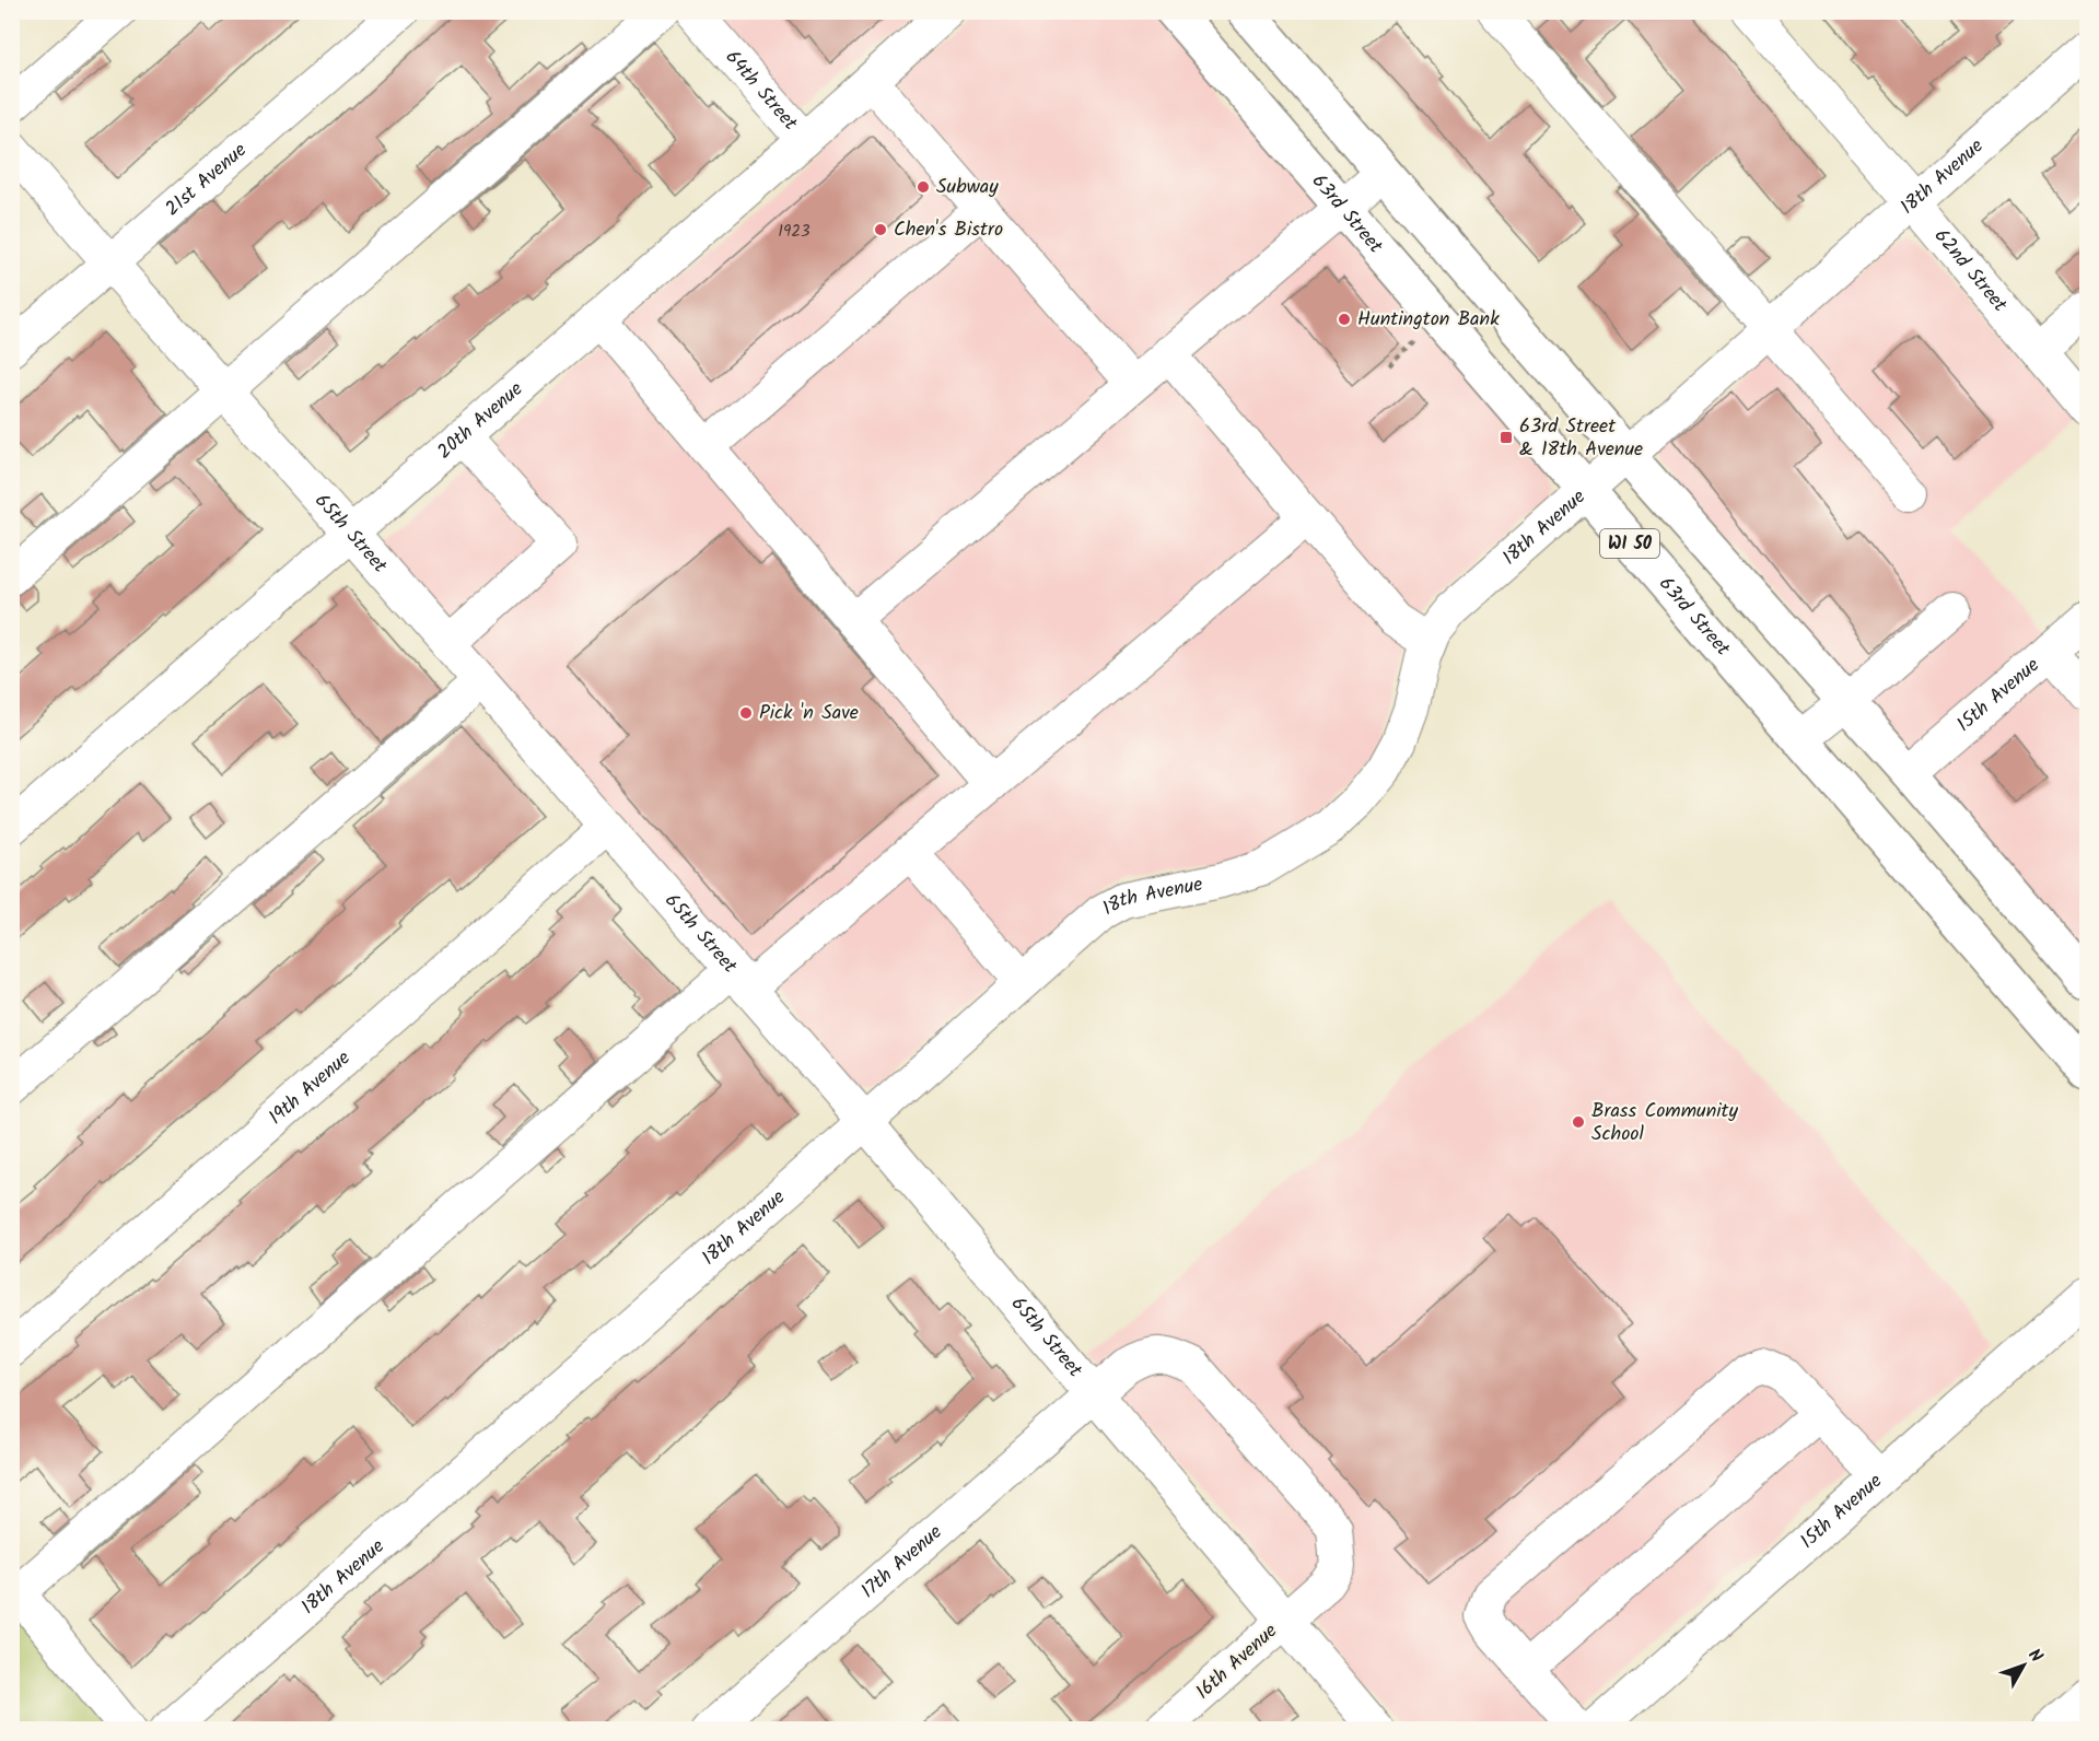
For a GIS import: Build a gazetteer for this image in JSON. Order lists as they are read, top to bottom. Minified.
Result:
{"streets":{"main road":["63rd Street","WI 50"],"street":["64th Street","18th Avenue","21st Avenue","62nd Street","20th Avenue","65th Street","15th Avenue","19th Avenue","17th Avenue","16th Avenue"]},"crossings":[["64th Street","20th Avenue"],["18th Avenue","63rd Street"],["18th Avenue","62nd Street"],["18th Avenue","65th Street"],["18th Avenue","WI 50"],["21st Avenue","65th Street"],["20th Avenue","65th Street"],["65th Street","19th Avenue"],["65th Street","17th Avenue"],["65th Street","16th Avenue"],["WI 50","15th Avenue"],["17th Avenue","16th Avenue"]],"places":{"other":["Subway","Chen's Bistro","Huntington Bank","Pick 'n Save","Brass Community School"],"transit":["63rd Street & 18th Avenue"]},"house_numbers":["1923"],"north":"top right"}
